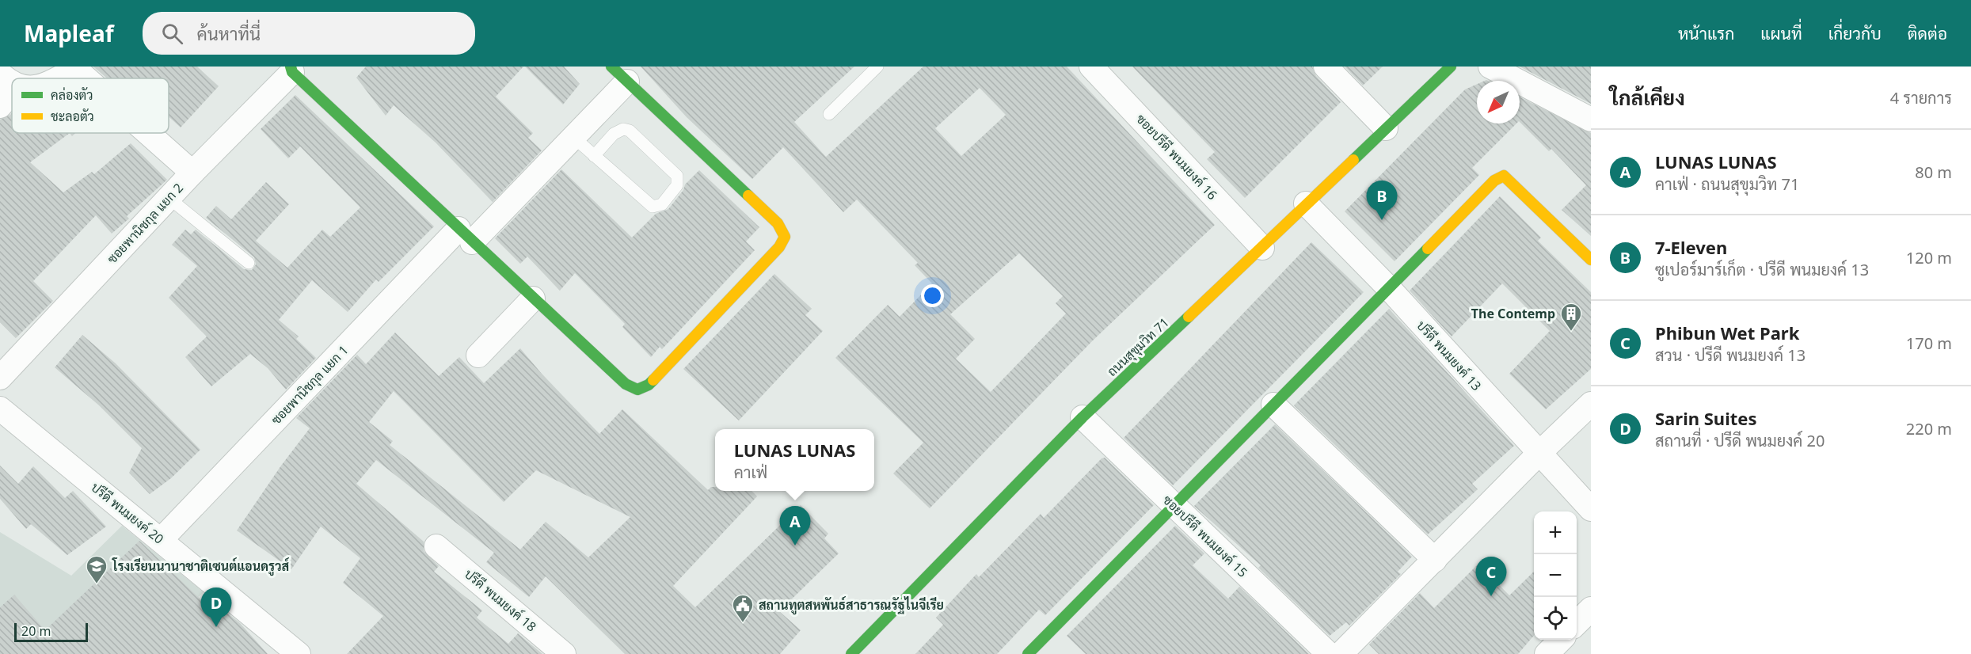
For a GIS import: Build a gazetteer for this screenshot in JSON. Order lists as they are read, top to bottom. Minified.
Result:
{"streets":{"street":["ซอยปรีดี พนมยงค์ 16","ซอยพานิชกุล แยก 2","ถนนสุขุมวิท 71","ปรีดี พนมยงค์ 13","ซอยพานิชกุล แยก 1","ปรีดี พนมยงค์ 20","ซอยปรีดี พนมยงค์ 15","ปรีดี พนมยงค์ 18"]},"crossings":[["ซอยปรีดี พนมยงค์ 16","ถนนสุขุมวิท 71"],["ถนนสุขุมวิท 71","ปรีดี พนมยงค์ 13"],["ถนนสุขุมวิท 71","ซอยปรีดี พนมยงค์ 15"],["ซอยพานิชกุล แยก 1","ปรีดี พนมยงค์ 20"]],"places":{"building":["The Contemp"],"school or university":["โรงเรียนนานาชาติเซนต์แอนดรูวส์"],"public building":["สถานทูตสหพันธ์สาธารณรัฐไนจีเรีย"]},"legend":["คล่องตัว","ชะลอตัว"],"scale_bar":"20 m","north":"bottom left","page":{"header":"Mapleaf","search":"ค้นหาที่นี่","nav":["หน้าแรก","แผนที่","เกี่ยวกับ","ติดต่อ"],"heading":["ใกล้เคียง","4 รายการ"],"list":[{"mark":"A","name":"LUNAS LUNAS","note":"คาเฟ่ · ถนนสุขุมวิท 71","value":"80 m"},{"mark":"B","name":"7-Eleven","note":"ซูเปอร์มาร์เก็ต · ปรีดี พนมยงค์ 13","value":"120 m"},{"mark":"C","name":"Phibun Wet Park","note":"สวน · ปรีดี พนมยงค์ 13","value":"170 m"},{"mark":"D","name":"Sarin Suites","note":"สถานที่ · ปรีดี พนมยงค์ 20","value":"220 m"}],"pins":["B","A","C","D"],"popup":["LUNAS LUNAS","คาเฟ่"],"map_buttons":["+","−"],"scale":"20 m"}}
